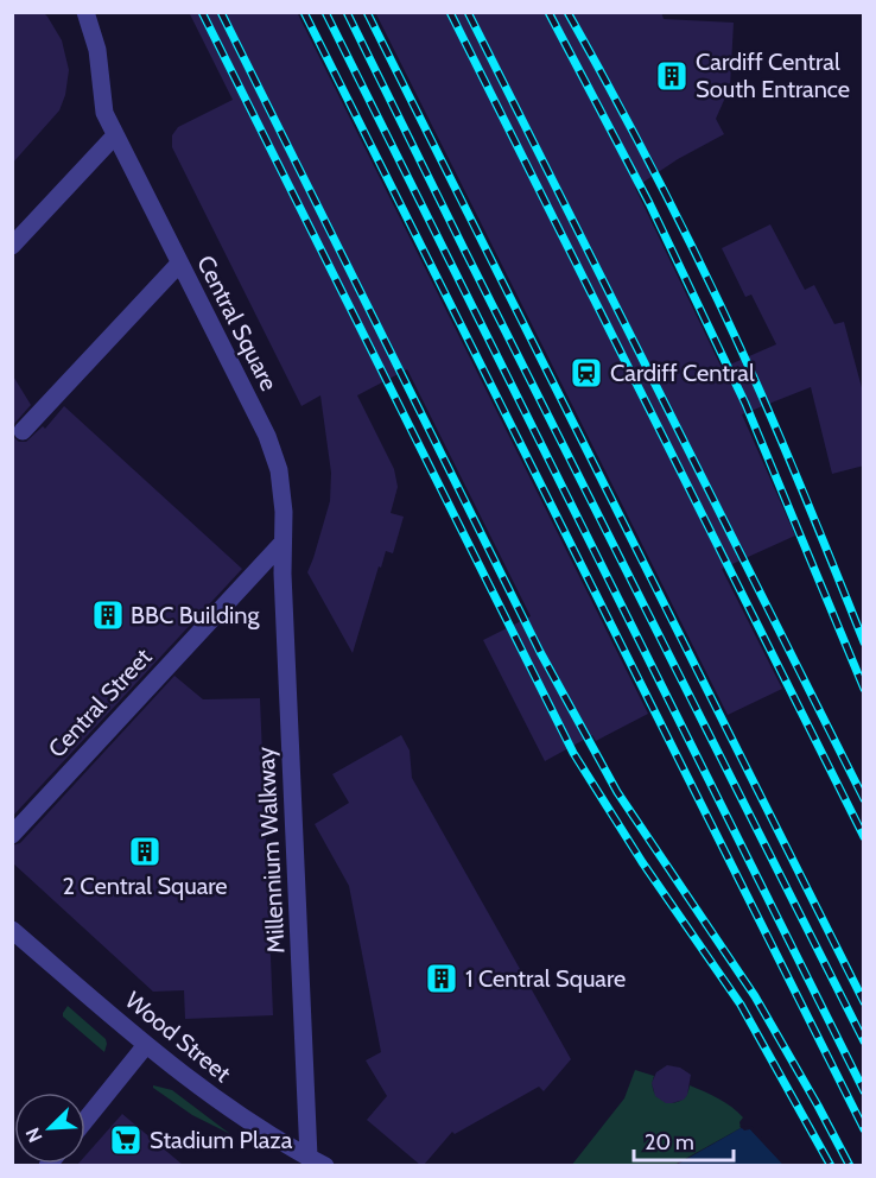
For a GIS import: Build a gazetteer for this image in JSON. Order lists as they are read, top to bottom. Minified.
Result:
{"streets":{"street":["Central Square","Central Street","Millennium Walkway","Wood Street"]},"crossings":[["Central Square","Central Street"],["Central Square","Millennium Walkway"],["Central Street","Millennium Walkway"],["Millennium Walkway","Wood Street"]],"places":{"building":["Cardiff Central South Entrance","BBC Building","2 Central Square","1 Central Square"],"station":["Cardiff Central"],"supermarket":["Stadium Plaza"]},"scale_bar":"20 m","north":"bottom left"}
